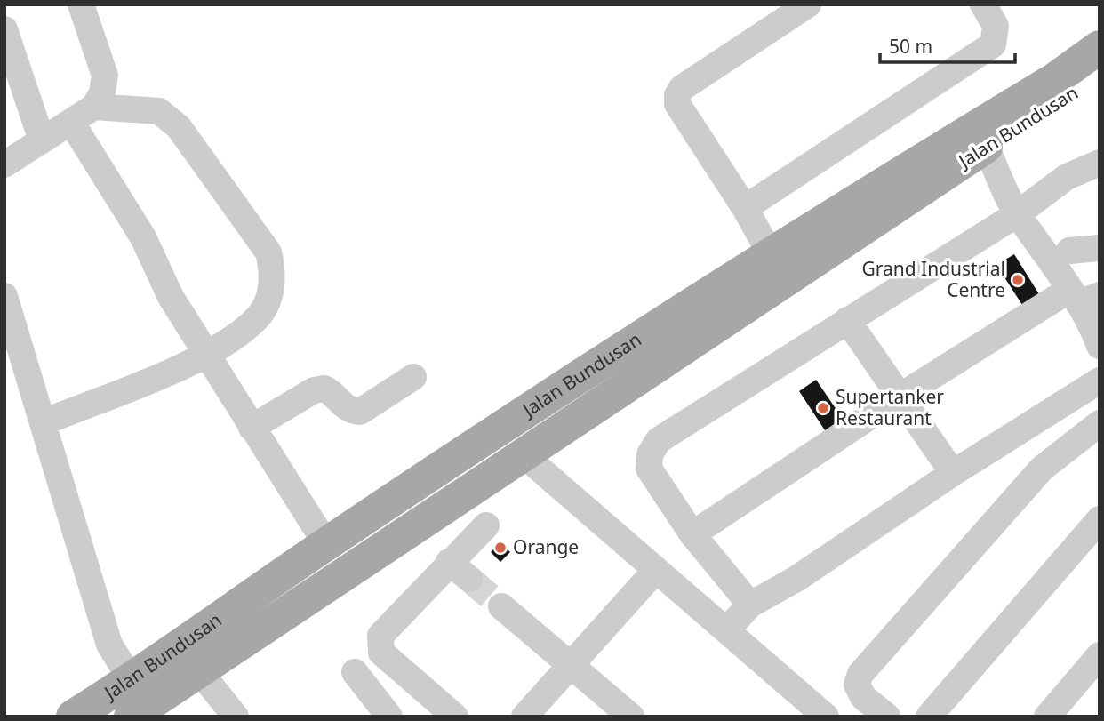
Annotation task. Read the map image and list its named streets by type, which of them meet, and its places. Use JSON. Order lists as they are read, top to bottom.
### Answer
{
  "streets": {
    "main road": ["Jalan Bundusan"]
  },
  "places": ["Grand Industrial Centre", "Supertanker Restaurant", "Orange"],
  "scale_bar": "50 m"
}
